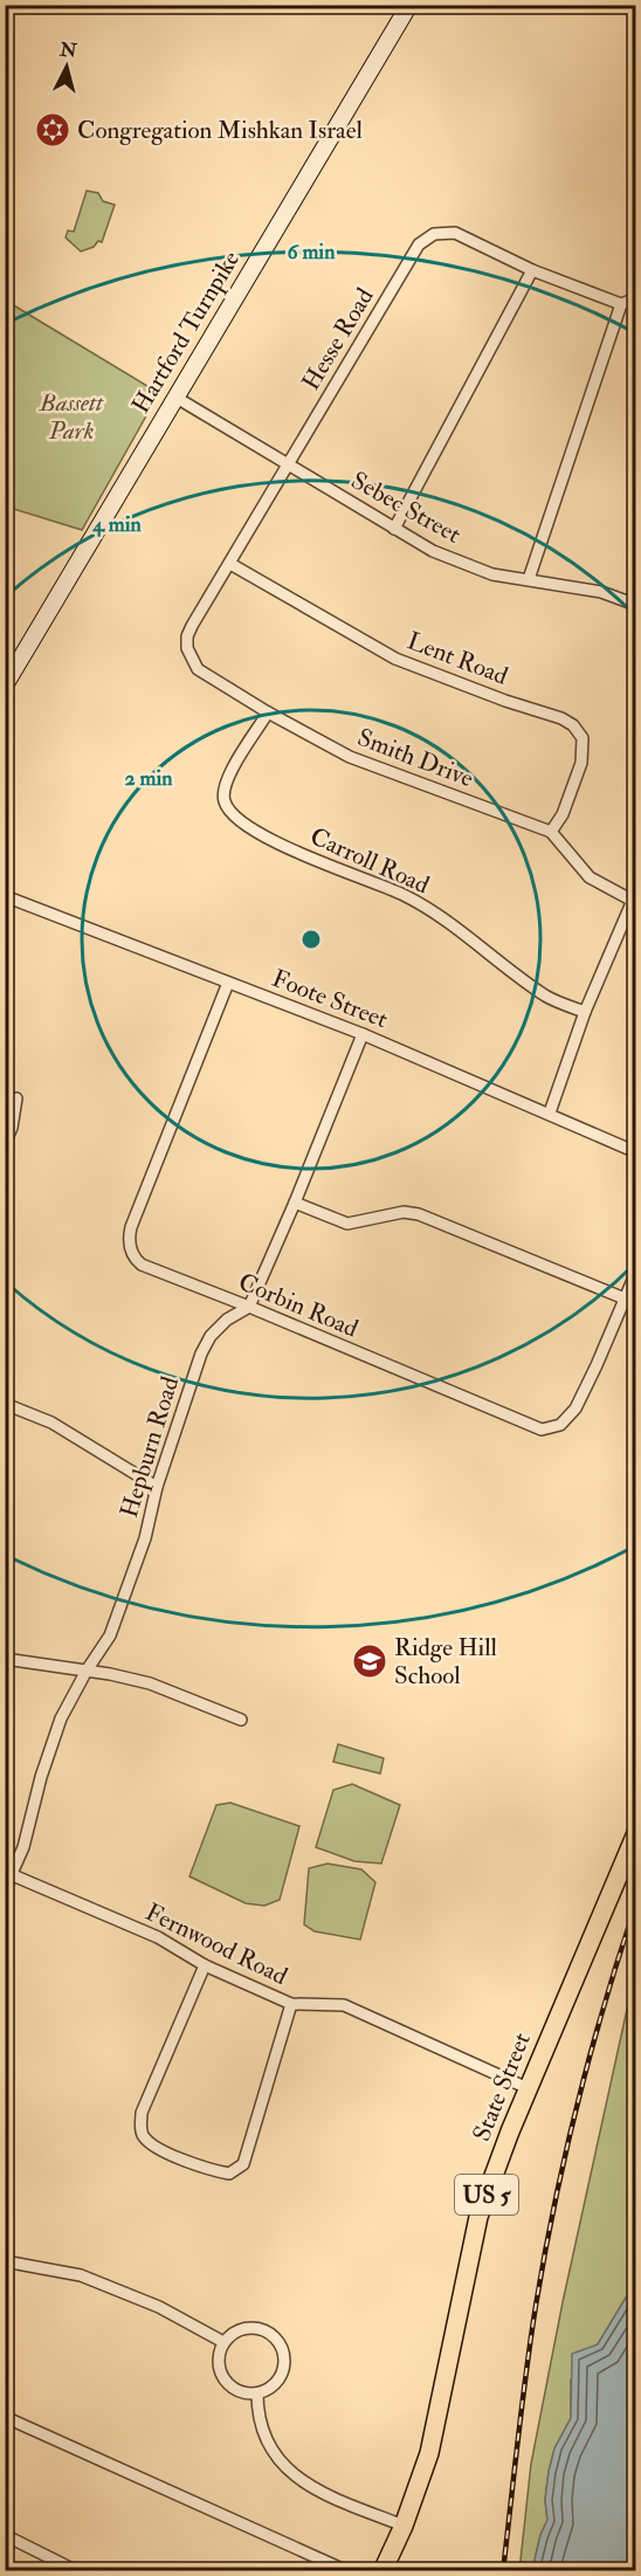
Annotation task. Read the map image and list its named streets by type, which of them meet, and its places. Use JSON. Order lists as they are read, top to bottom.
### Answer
{
  "streets": {
    "main road": ["Hartford Turnpike", "State Street", "US 5"],
    "street": [
      "Hesse Road",
      "Sebec Street",
      "Lent Road",
      "Smith Drive",
      "Carroll Road",
      "Foote Street",
      "Corbin Road",
      "Hepburn Road",
      "Fernwood Road"
    ]
  },
  "crossings": [
    ["Hartford Turnpike", "Sebec Street"],
    ["Hesse Road", "Sebec Street"],
    ["Hesse Road", "Lent Road"],
    ["Hesse Road", "Smith Drive"],
    ["Lent Road", "Smith Drive"],
    ["Smith Drive", "Carroll Road"],
    ["Foote Street", "Corbin Road"],
    ["Corbin Road", "Hepburn Road"],
    ["Hepburn Road", "Fernwood Road"],
    ["Fernwood Road", "State Street"]
  ],
  "parks": ["Bassett Park"],
  "places": {
    "synagogue": ["Congregation Mishkan Israel"],
    "school or university": ["Ridge Hill School"]
  },
  "north": "top",
  "rings": ["6 min", "4 min", "2 min"]
}
